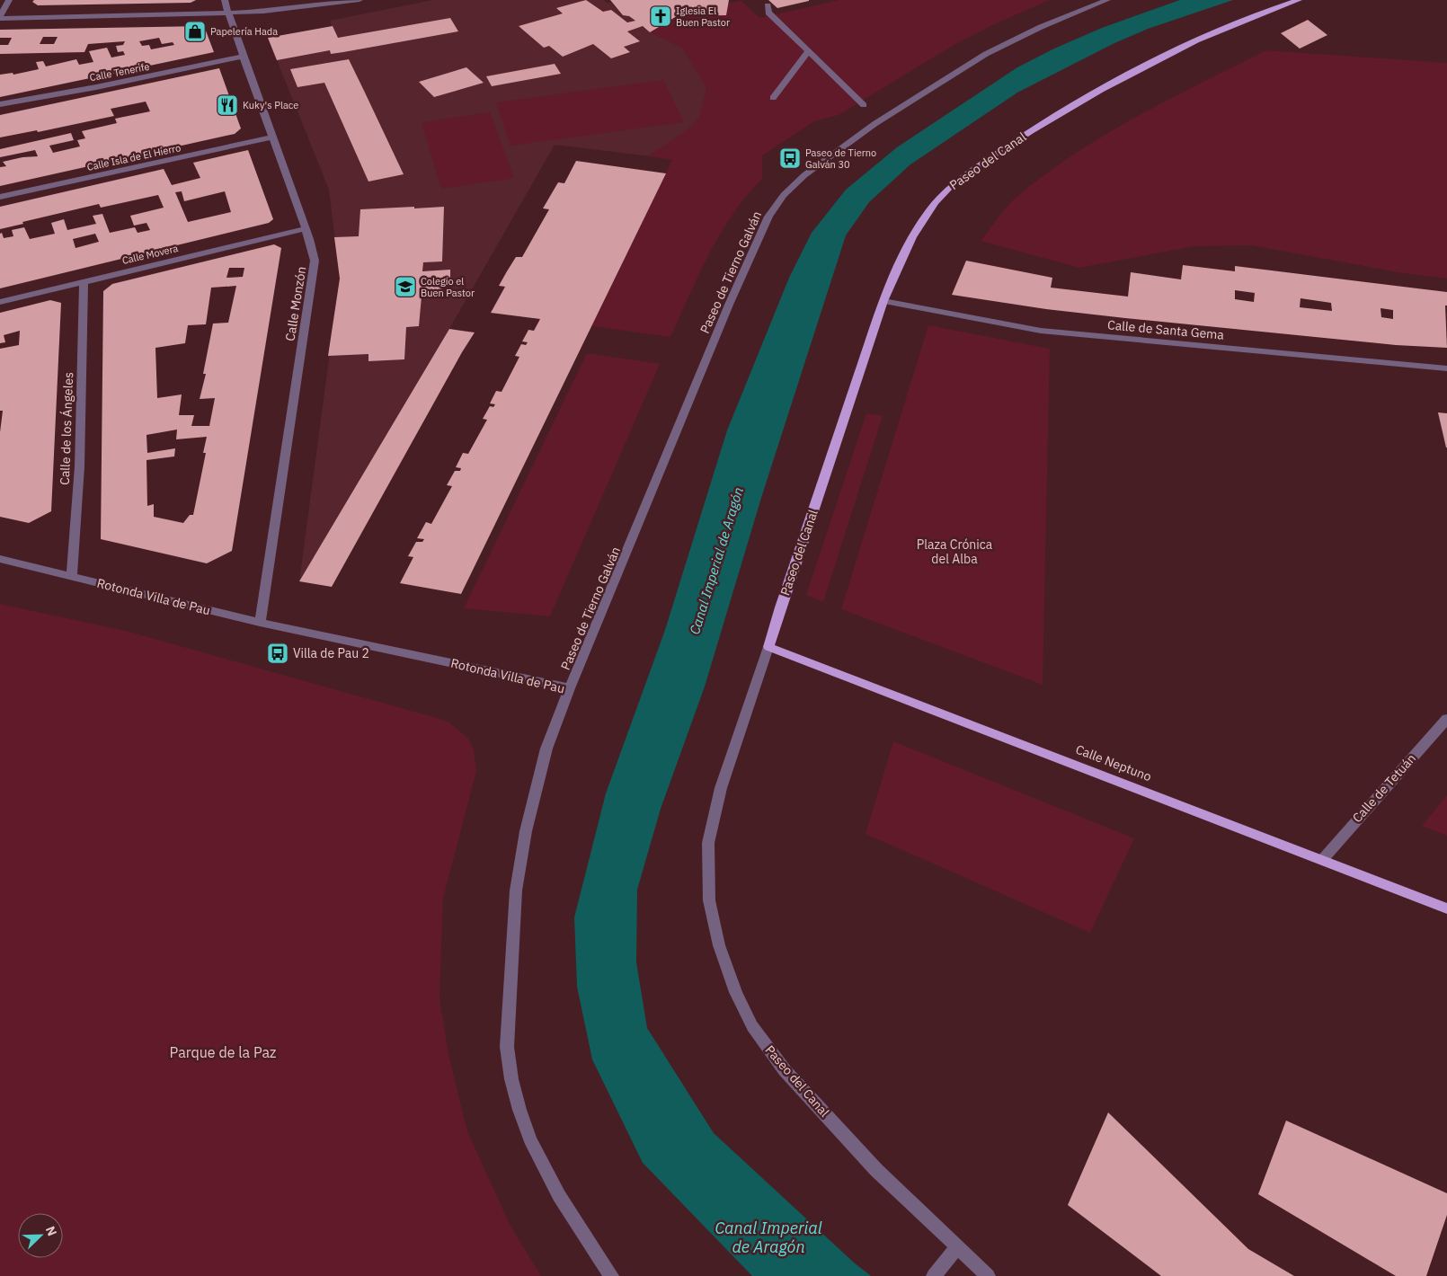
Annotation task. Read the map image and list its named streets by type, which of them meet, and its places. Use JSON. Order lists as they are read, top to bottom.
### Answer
{
  "streets": {
    "main road": ["Paseo del Canal", "Calle Neptuno"],
    "street": [
      "Calle Tenerife",
      "Calle Isla de El Hierro",
      "Calle Movera",
      "Paseo de Tierno Galván",
      "Calle Monzón",
      "Calle de Santa Gema",
      "Calle de los Ángeles",
      "Rotonda Villa de Pau",
      "Calle de Tetuán"
    ]
  },
  "crossings": [
    ["Calle Tenerife", "Calle Monzón"],
    ["Calle Isla de El Hierro", "Calle Monzón"],
    ["Paseo del Canal", "Calle de Santa Gema"],
    ["Paseo del Canal", "Calle Neptuno"],
    ["Calle Movera", "Calle Monzón"],
    ["Calle Movera", "Calle de los Ángeles"],
    ["Paseo de Tierno Galván", "Rotonda Villa de Pau"],
    ["Calle Monzón", "Rotonda Villa de Pau"],
    ["Calle de los Ángeles", "Rotonda Villa de Pau"],
    ["Calle Neptuno", "Calle de Tetuán"]
  ],
  "water": ["Canal Imperial de Aragón"],
  "parks": ["Plaza Crónica del Alba", "Parque de la Paz"],
  "places": {
    "church": ["Iglesia El Buen Pastor"],
    "shop": ["Papelería Hada"],
    "restaurant": ["Kuky's Place"],
    "bus stop": ["Paseo de Tierno Galván 30", "Villa de Pau 2"],
    "school or university": ["Colegio el Buen Pastor"]
  },
  "north": "top right"
}
